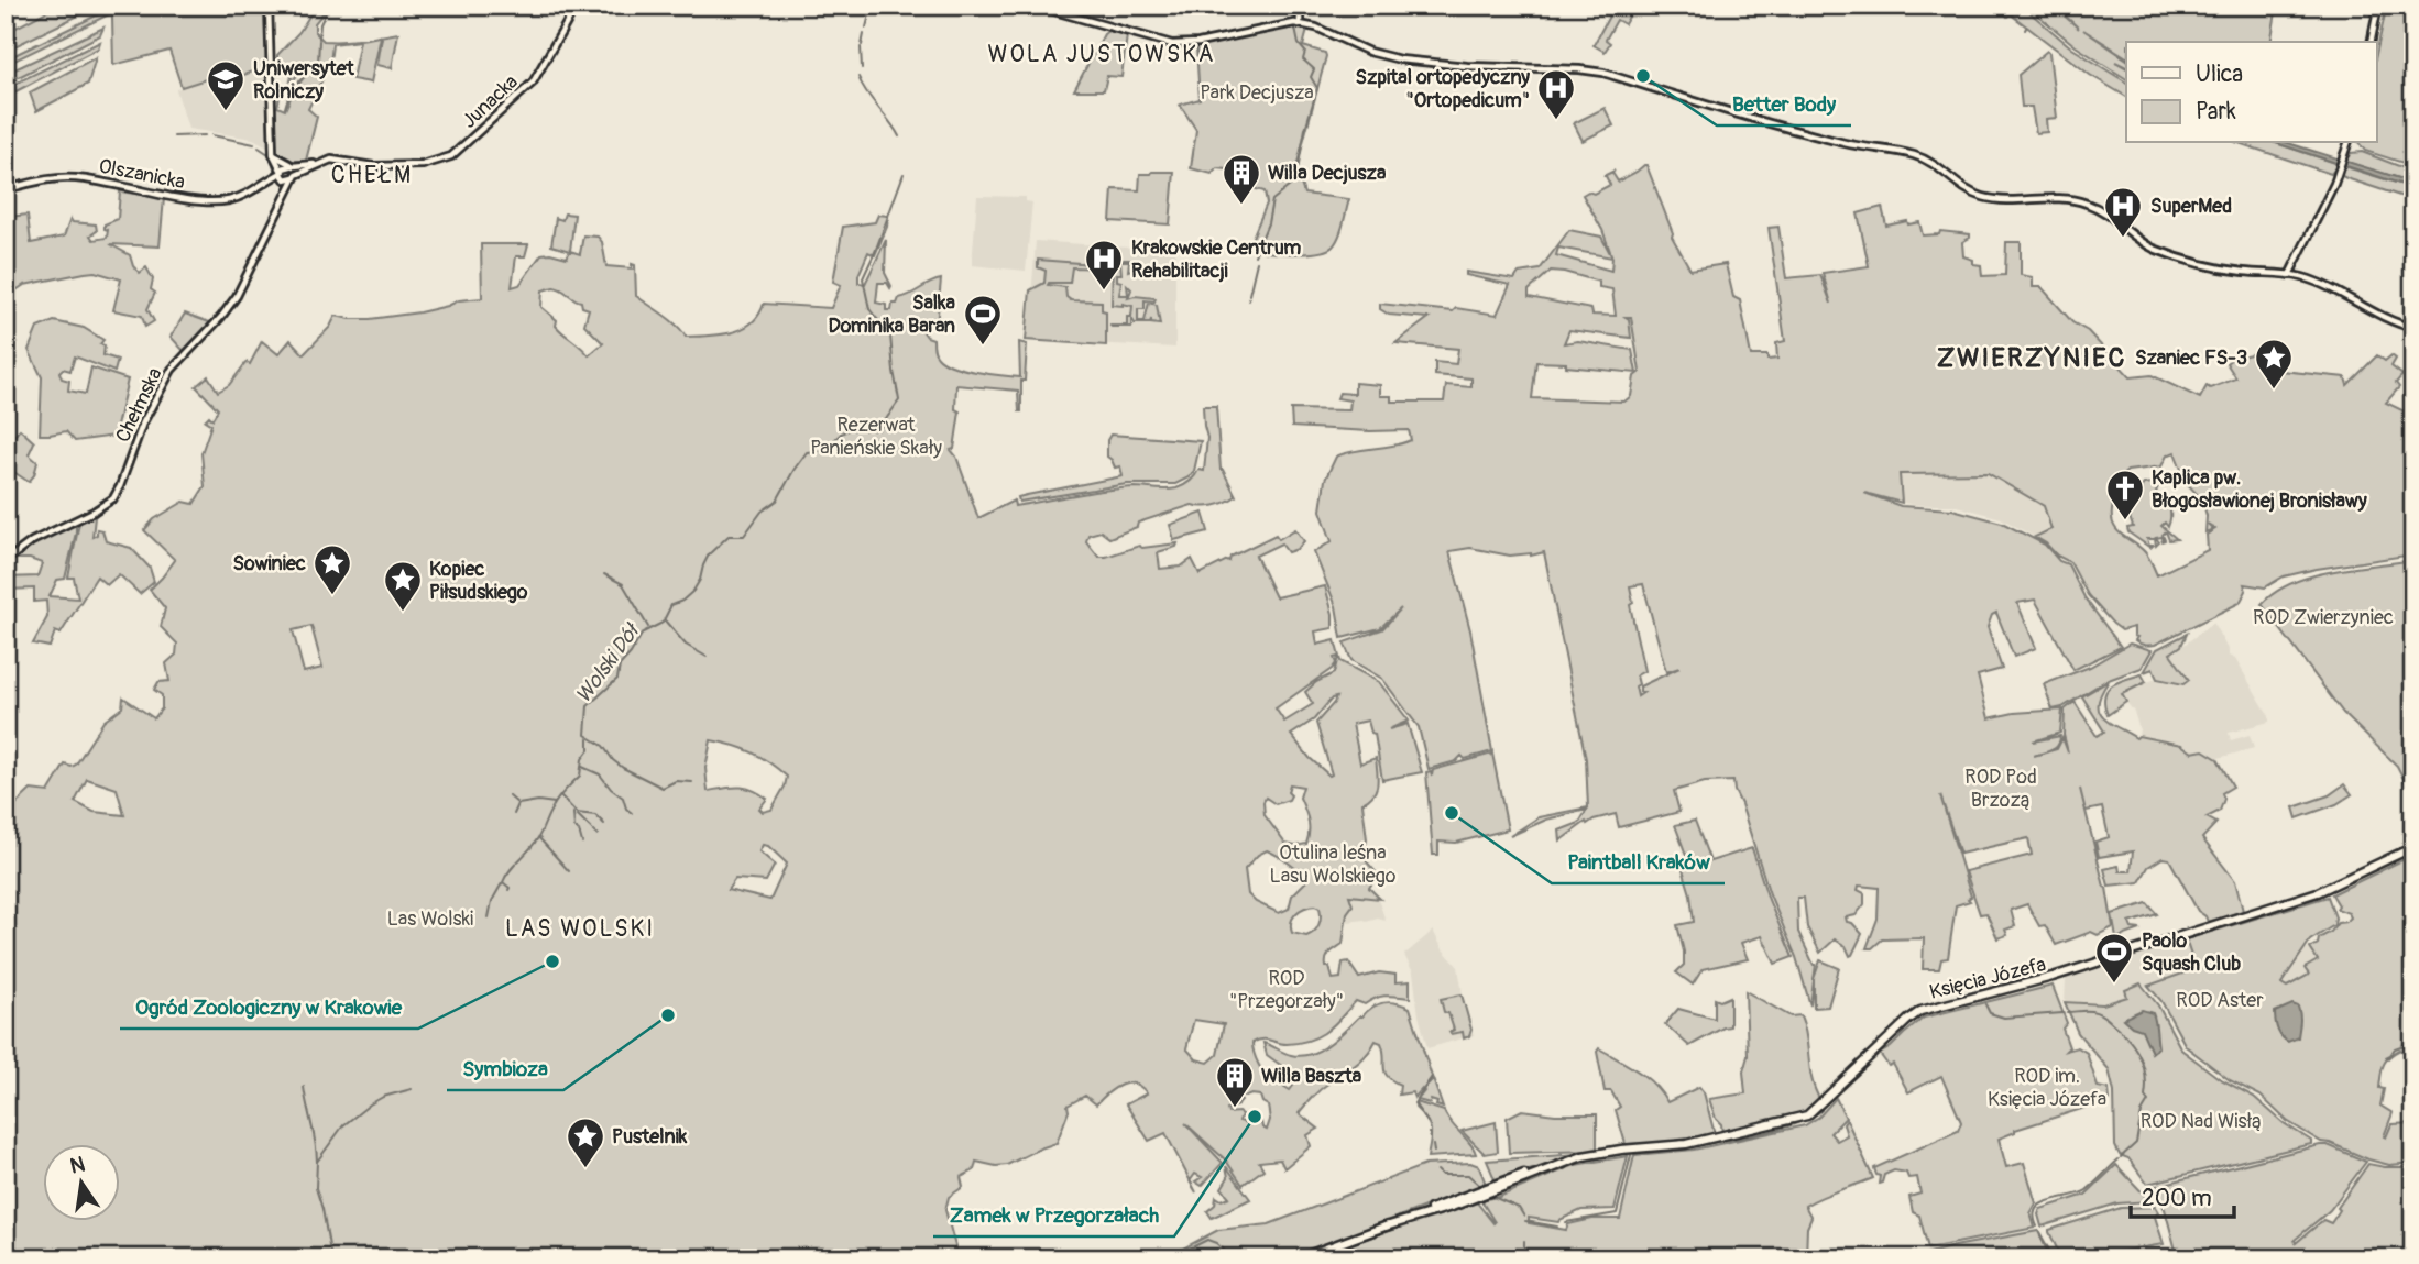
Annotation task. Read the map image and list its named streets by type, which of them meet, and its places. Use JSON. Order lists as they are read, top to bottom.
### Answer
{
  "streets": {
    "main road": ["Księcia Józefa"],
    "street": ["Junacka", "Olszanicka", "Chełmska"]
  },
  "crossings": [
    ["Olszanicka", "Chełmska"]
  ],
  "districts": [
    "WOLA JUSTOWSKA",
    "CHEŁM",
    "ZWIERZYNIEC",
    "LAS WOLSKI"
  ],
  "water": ["Wolski Dół"],
  "parks": [
    "Park Decjusza",
    "Rezerwat Panieńskie Skały",
    "ROD Zwierzyniec",
    "ROD Pod Brzozą",
    "Otulina leśna Lasu Wolskiego",
    "Las Wolski",
    "ROD \"Przegorzały\"",
    "ROD Aster",
    "ROD im. Księcia Józefa",
    "ROD Nad Wisłą"
  ],
  "places": {
    "other": [
      "Better Body",
      "Paintball Kraków",
      "Ogród Zoologiczny w Krakowie",
      "Symbioza",
      "Zamek w Przegorzałach"
    ],
    "school or university": ["Uniwersytet Rolniczy"],
    "hospital": ["Szpital ortopedyczny \"Ortopedicum\"", "SuperMed", "Krakowskie Centrum Rehabilitacji"],
    "building": ["Willa Decjusza", "Willa Baszta"],
    "sports": ["Salka Dominika Baran", "Paolo Squash Club"],
    "place": [
      "Szaniec FS-3",
      "Sowiniec",
      "Kopiec Piłsudskiego",
      "Pustelnik"
    ],
    "church": ["Kaplica pw. Błogosławionej Bronisławy"]
  },
  "legend": ["Ulica", "Park"],
  "scale_bar": "200 m",
  "north": "top"
}
